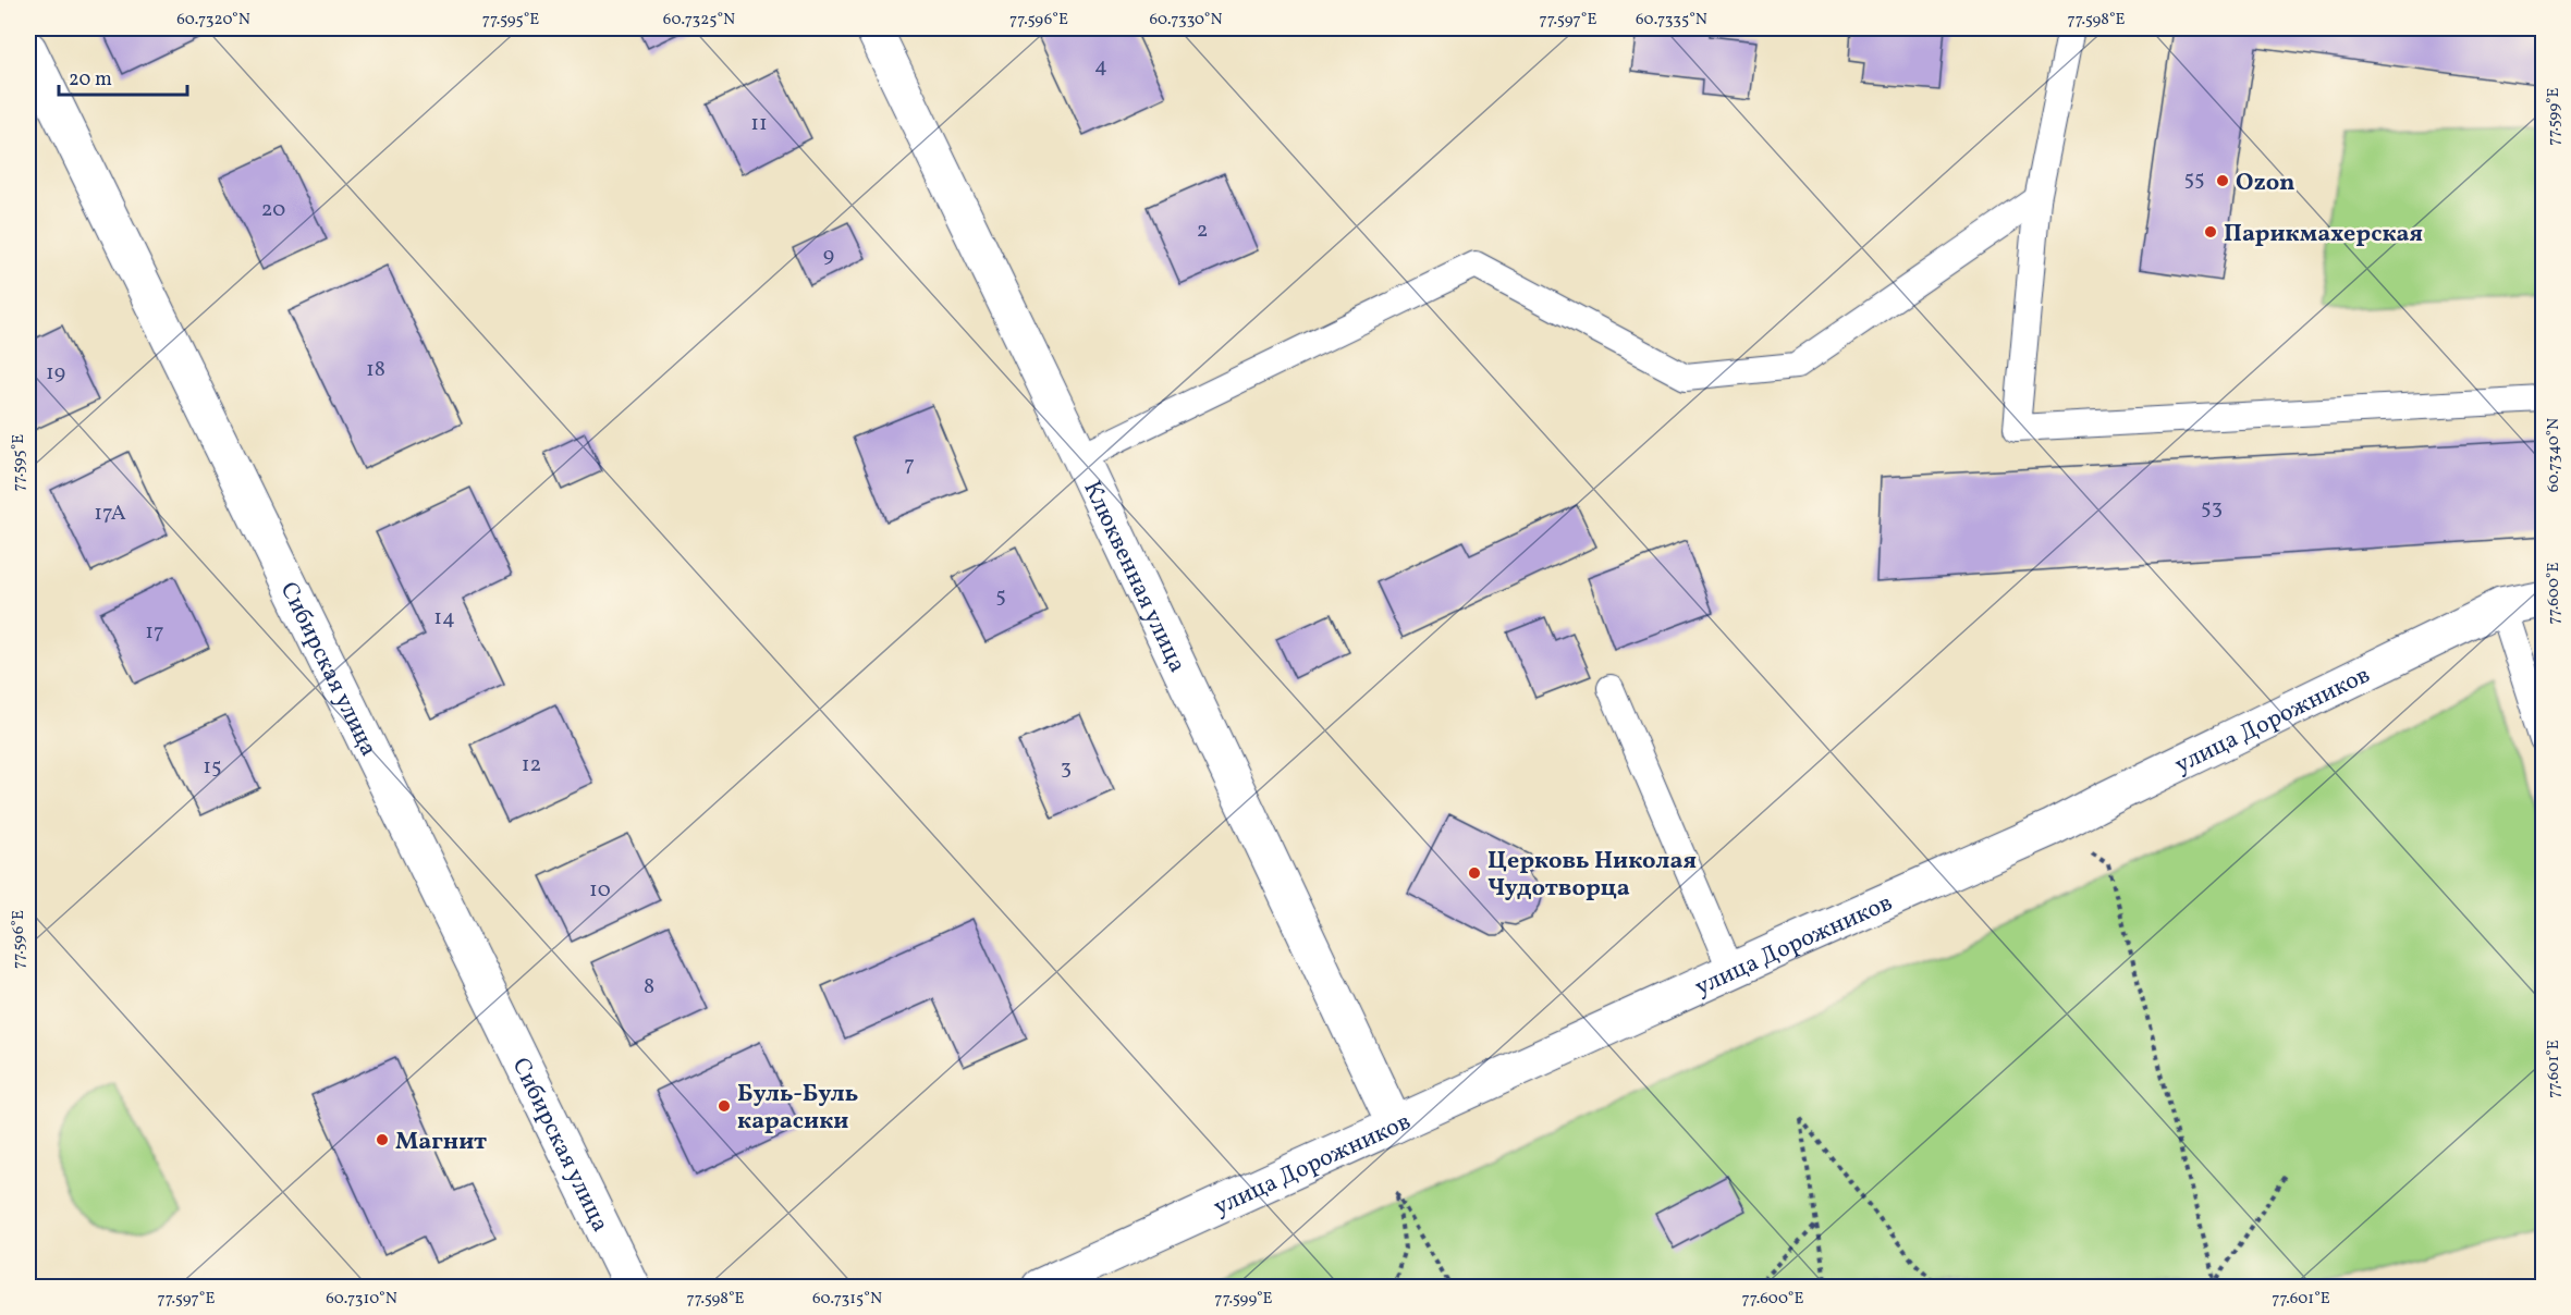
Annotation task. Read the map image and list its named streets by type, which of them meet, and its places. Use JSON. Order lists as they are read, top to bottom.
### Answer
{
  "streets": {
    "street": ["Клюквенная улица", "Сибирская улица", "улица Дорожников"]
  },
  "crossings": [
    ["Клюквенная улица", "улица Дорожников"]
  ],
  "places": [
    "Ozon",
    "Парикмахерская",
    "Церковь Николая Чудотворца",
    "Буль-Буль карасики",
    "Магнит"
  ],
  "house_numbers": [
    "4",
    "11",
    "55",
    "20",
    "2",
    "9",
    "18",
    "19",
    "7",
    "53",
    "17А",
    "5",
    "14",
    "17",
    "12",
    "15",
    "3",
    "10",
    "8"
  ],
  "scale_bar": "20 m",
  "coordinates": [
    "60.7320°N",
    "77.595°E",
    "60.7325°N",
    "77.596°E",
    "60.7330°N",
    "77.597°E",
    "60.7335°N",
    "77.598°E",
    "77.599°E",
    "60.7340°N",
    "77.600°E",
    "77.601°E",
    "60.7310°N",
    "60.7315°N"
  ]
}
